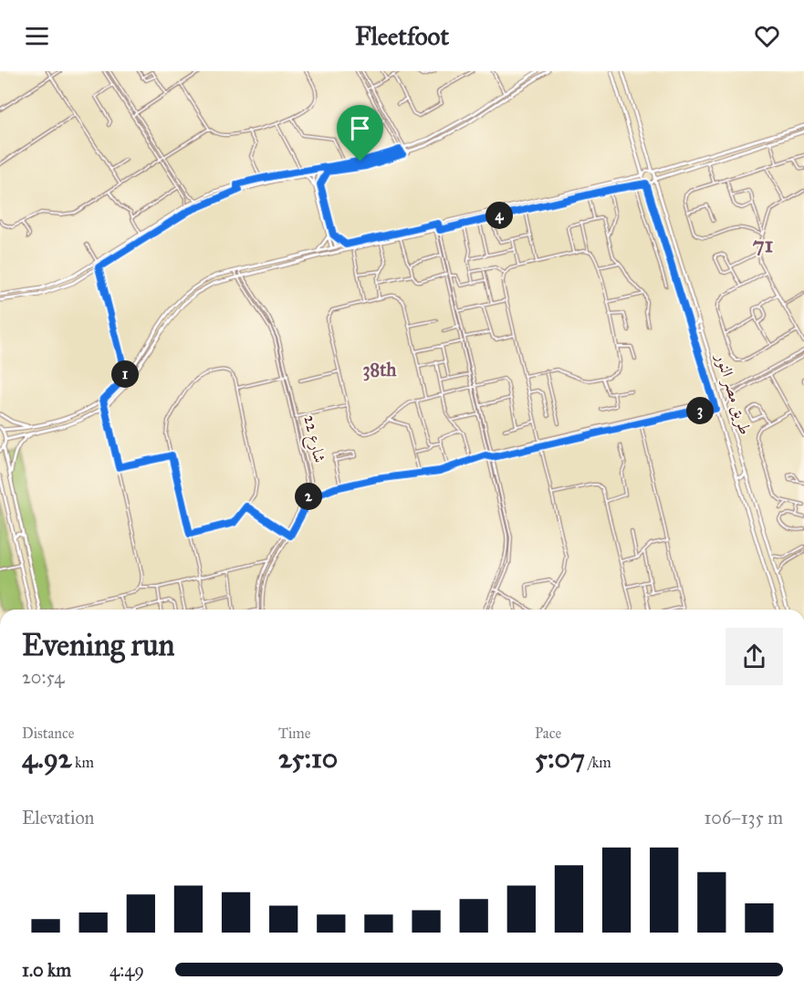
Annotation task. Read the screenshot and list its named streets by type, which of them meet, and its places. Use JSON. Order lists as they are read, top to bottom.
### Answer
{
  "streets": {
    "street": ["طريق مصر النور", "شارع 22"]
  },
  "districts": ["71", "38th"],
  "page": {
    "header": "Fleetfoot",
    "pins": [
      "4",
      "1",
      "3",
      "2"
    ],
    "heading": ["Evening run", "20:54"],
    "stats": [
      ["Distance", "4.92 km"],
      ["Time", "25:10"],
      ["Pace", "5:07 /km"]
    ],
    "chart": ["Elevation", "106–135 m"],
    "list": [
      {
        "name": "1.0 km",
        "note": "4:49"
      }
    ]
  }
}
